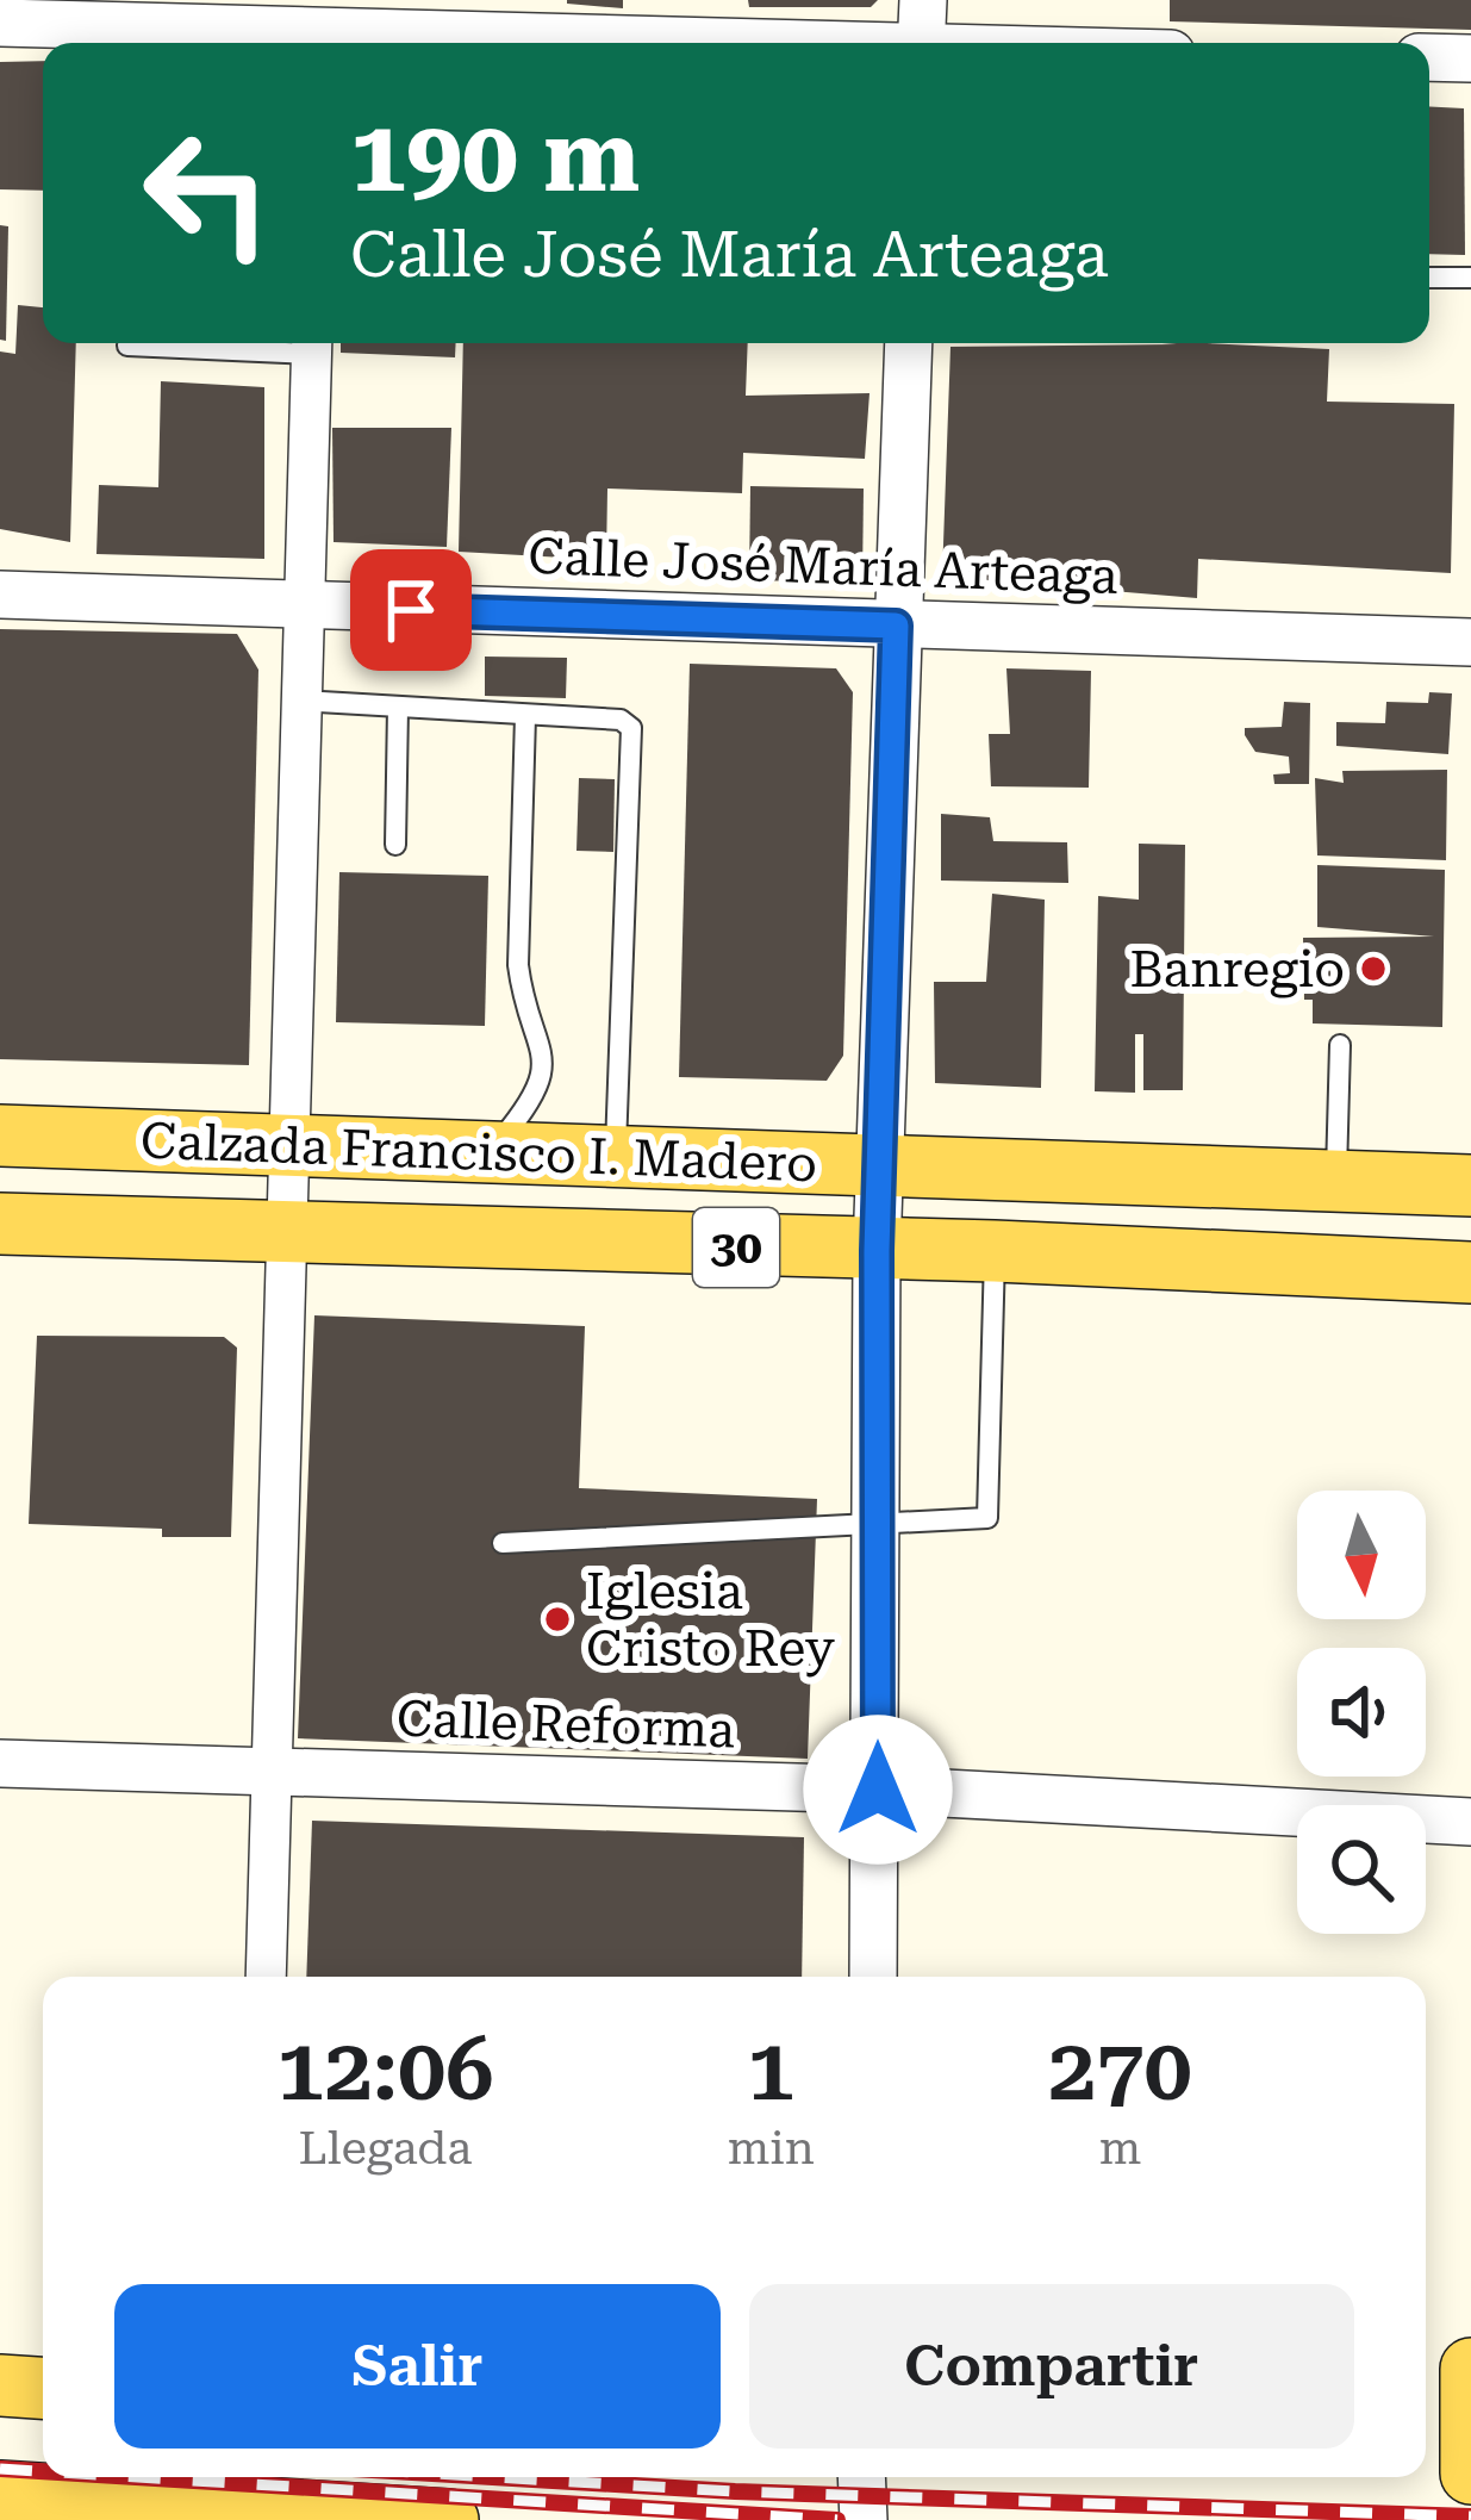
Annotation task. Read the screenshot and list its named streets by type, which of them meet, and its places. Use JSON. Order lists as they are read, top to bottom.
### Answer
{
  "streets": {
    "main road": ["Calzada Francisco I. Madero", "30"],
    "street": ["Calle José María Arteaga", "Calle Reforma"]
  },
  "places": ["Banregio", "Iglesia Cristo Rey"],
  "north": "bottom",
  "page": {
    "turn": ["190 m", "Calle José María Arteaga"],
    "eta": [
      "12:06",
      "Llegada",
      "1",
      "min",
      "270",
      "m"
    ],
    "buttons": ["Salir", "Compartir"]
  }
}
